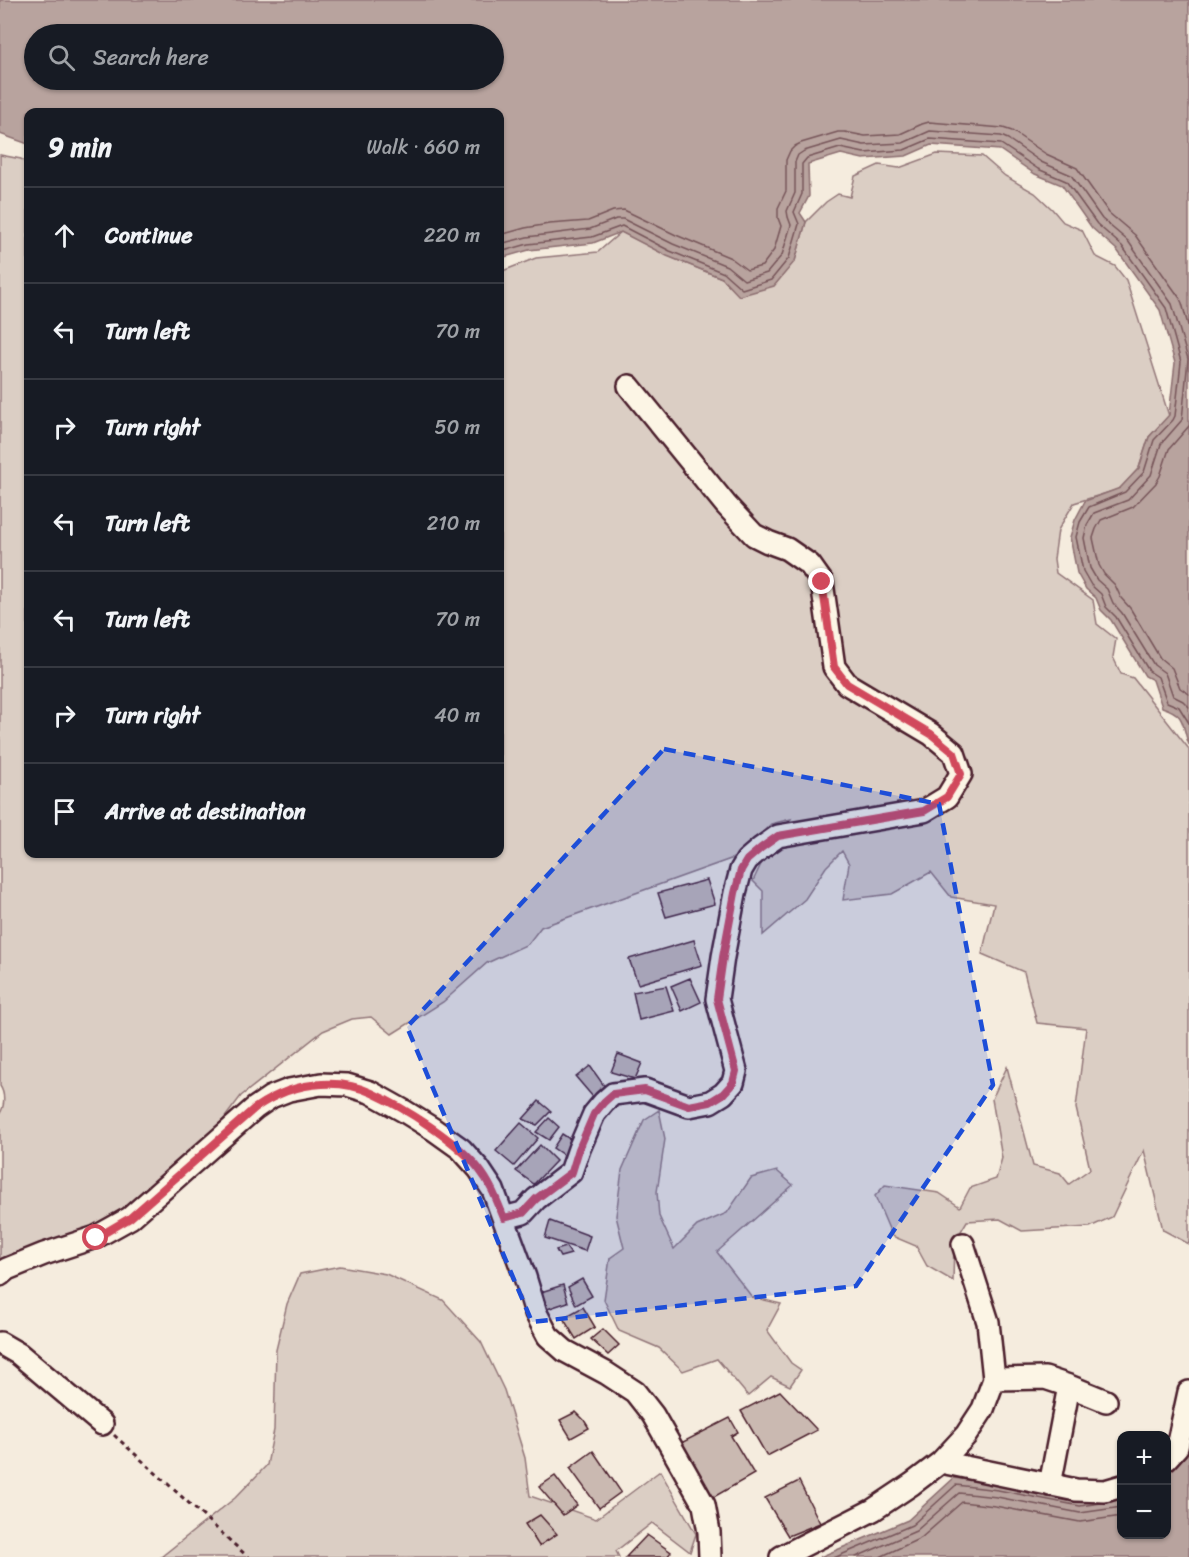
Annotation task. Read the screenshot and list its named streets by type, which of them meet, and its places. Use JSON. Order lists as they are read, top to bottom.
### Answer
{
  "page": {
    "search": "Search here",
    "heading": ["9 min", "Walk · 660 m"],
    "list": [
      ["Continue", "220 m"],
      ["Turn left", "70 m"],
      ["Turn right", "50 m"],
      ["Turn left", "210 m"],
      ["Turn left", "70 m"],
      ["Turn right", "40 m"],
      "Arrive at destination"
    ],
    "map_buttons": ["+", "−"]
  }
}
